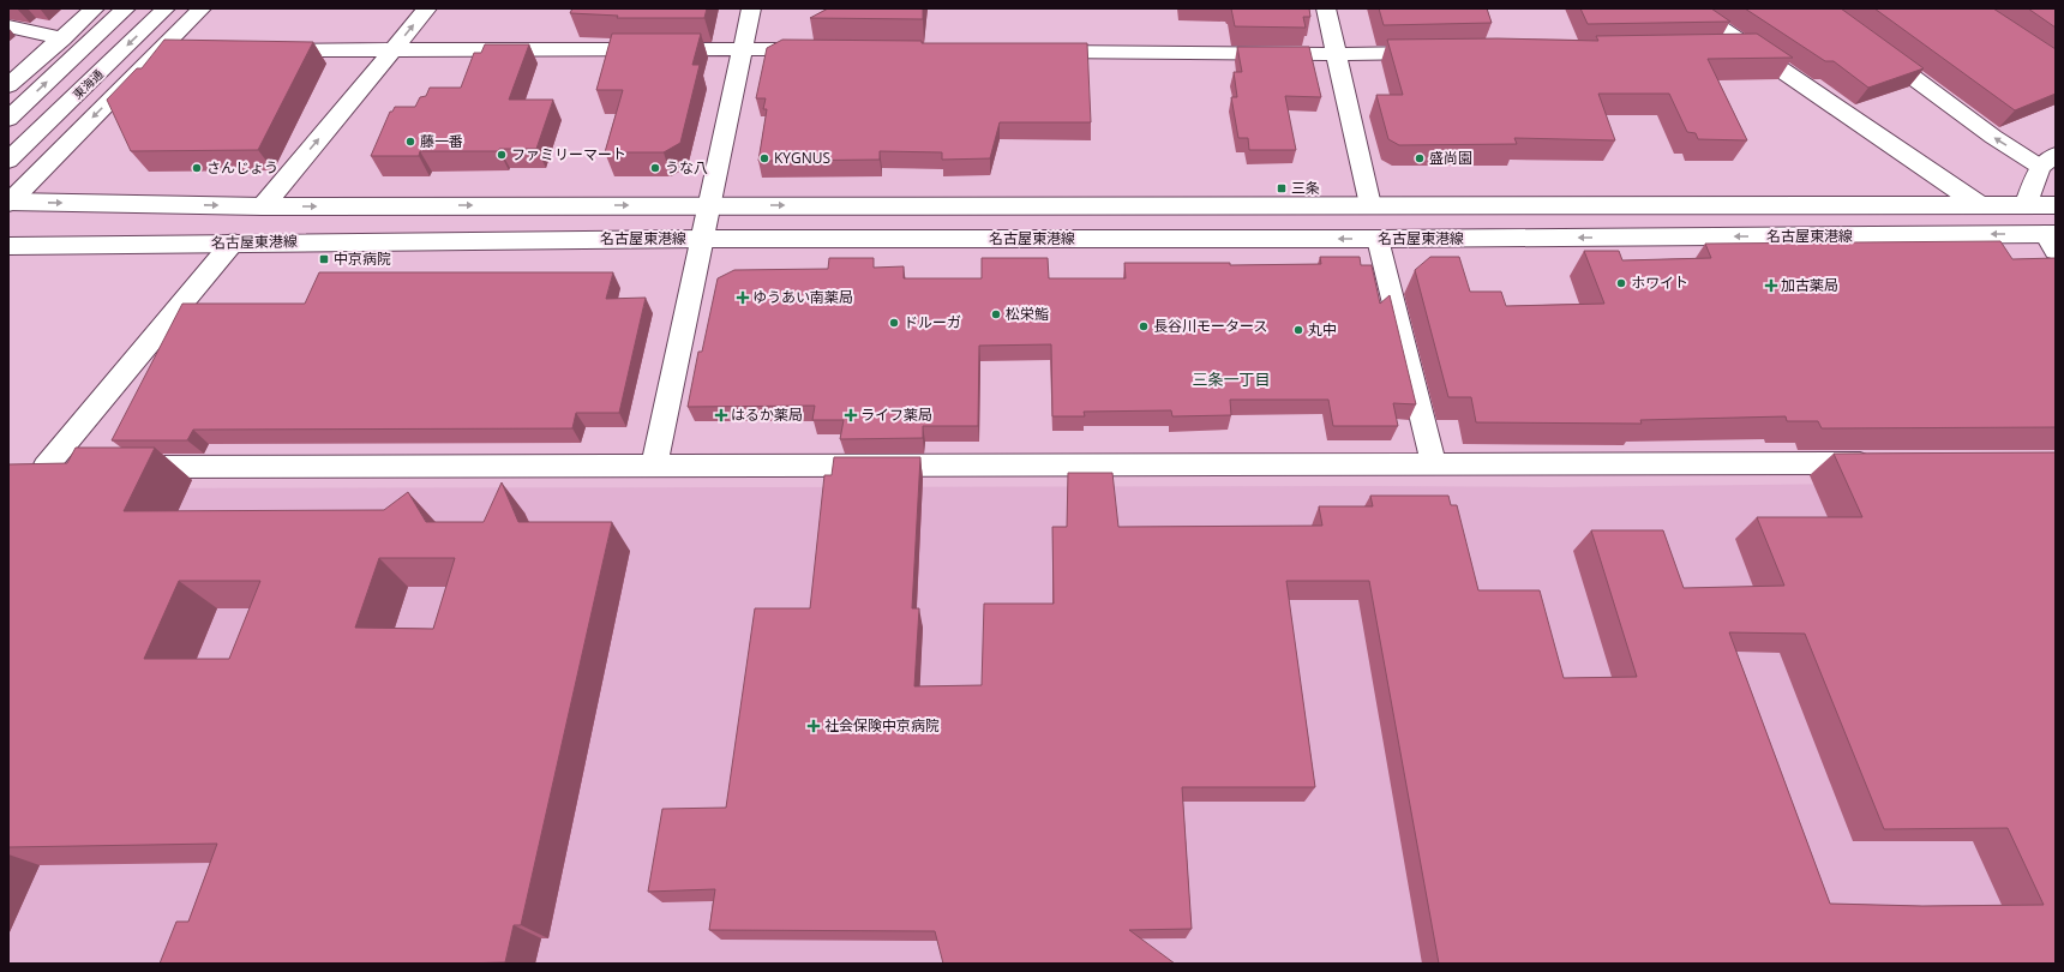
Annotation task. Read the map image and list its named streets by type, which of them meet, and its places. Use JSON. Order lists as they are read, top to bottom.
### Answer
{
  "streets": {
    "street": ["東海通", "名古屋東港線"]
  },
  "districts": ["三条一丁目"],
  "places": {
    "other": [
      "藤一番",
      "ファミリーマート",
      "KYGNUS",
      "盛尚園",
      "さんじょう",
      "うな八",
      "ホワイト",
      "松栄鮨",
      "ドルーガ",
      "長谷川モータース",
      "丸中"
    ],
    "transit": ["三条", "中京病院"],
    "health": [
      "加古薬局",
      "ゆうあい南薬局",
      "はるか薬局",
      "ライフ薬局",
      "社会保険中京病院"
    ]
  }
}
